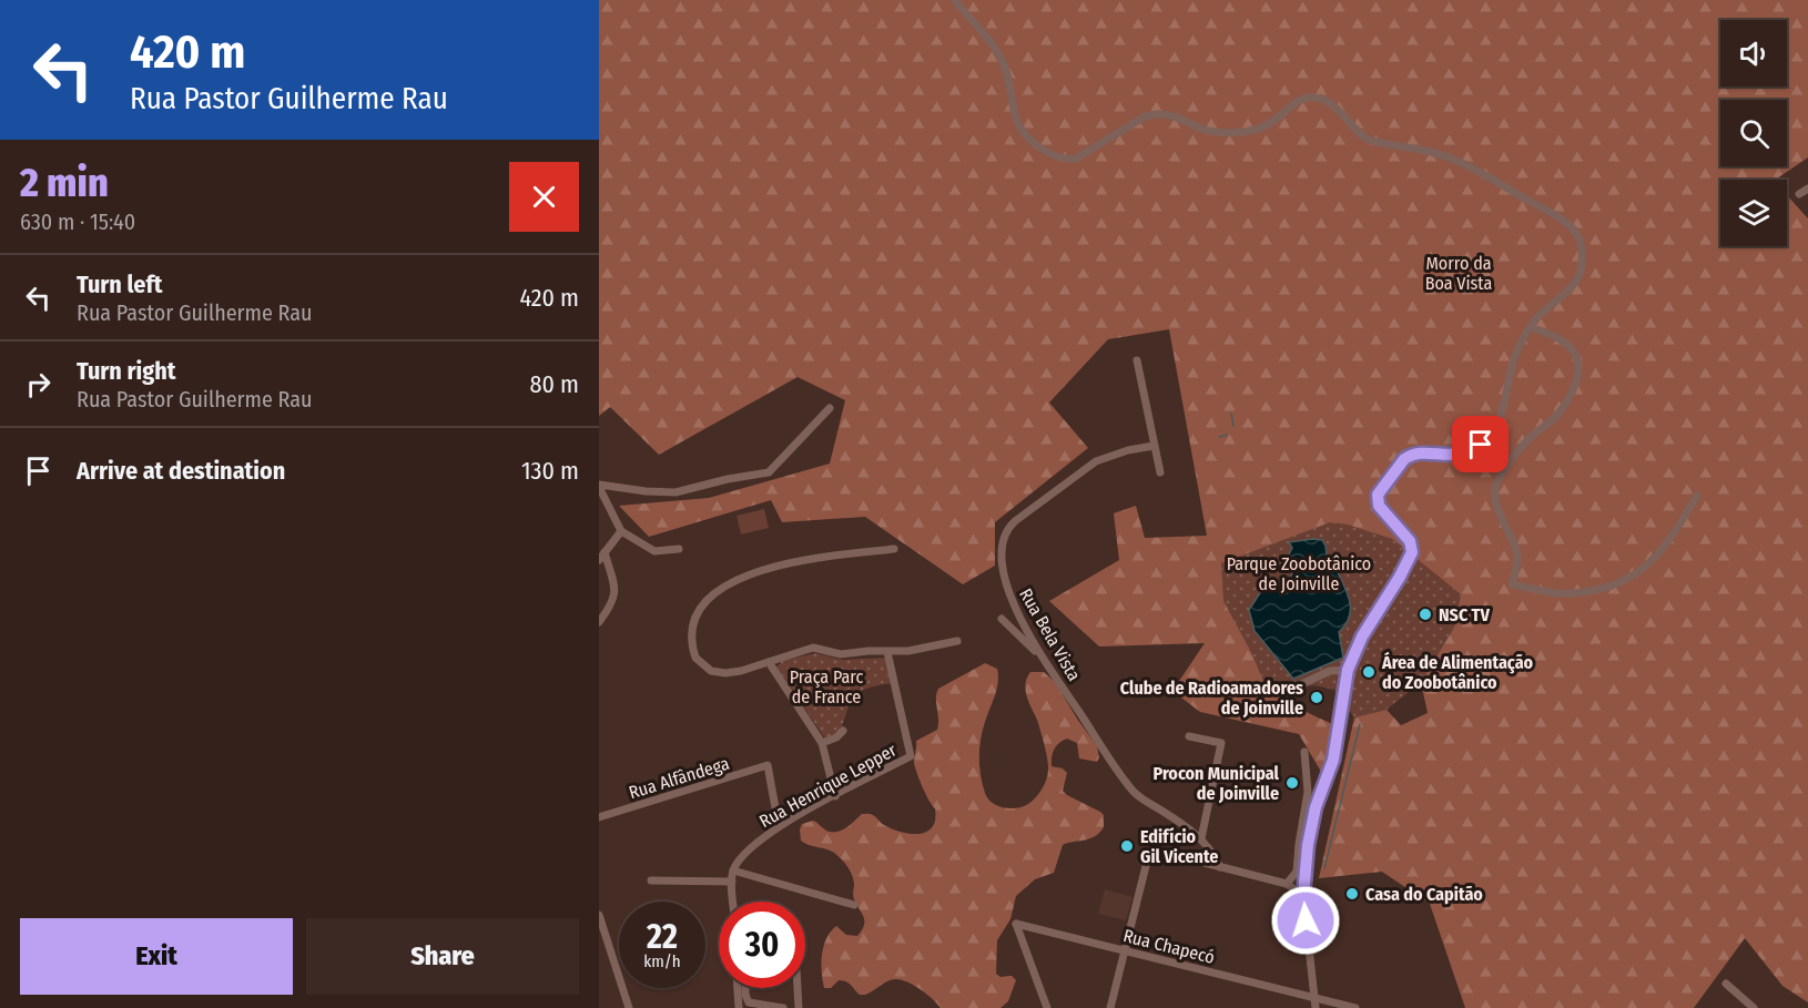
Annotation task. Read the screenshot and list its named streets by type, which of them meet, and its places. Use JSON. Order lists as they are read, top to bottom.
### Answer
{
  "streets": {
    "street": [
      "Rua Bela Vista",
      "Rua Alfândega",
      "Rua Henrique Lepper",
      "Rua Chapecó"
    ]
  },
  "crossings": [
    ["Rua Alfândega", "Rua Henrique Lepper"]
  ],
  "parks": ["Morro da Boa Vista", "Parque Zoobotânico de Joinville", "Praça Parc de France"],
  "places": [
    "NSC TV",
    "Área de Alimentação do Zoobotânico",
    "Clube de Radioamadores de Joinville",
    "Procon Municipal de Joinville",
    "Edifício Gil Vicente",
    "Casa do Capitão"
  ],
  "page": {
    "turn": ["420 m", "Rua Pastor Guilherme Rau"],
    "heading": ["2 min", "630 m · 15:40"],
    "list": [
      {
        "name": "Turn left",
        "note": "Rua Pastor Guilherme Rau",
        "value": "420 m"
      },
      {
        "name": "Turn right",
        "note": "Rua Pastor Guilherme Rau",
        "value": "80 m"
      },
      {
        "name": "Arrive at destination",
        "value": "130 m"
      }
    ],
    "speed": "22 km/h",
    "limit": "30",
    "buttons": ["Exit", "Share"]
  }
}
